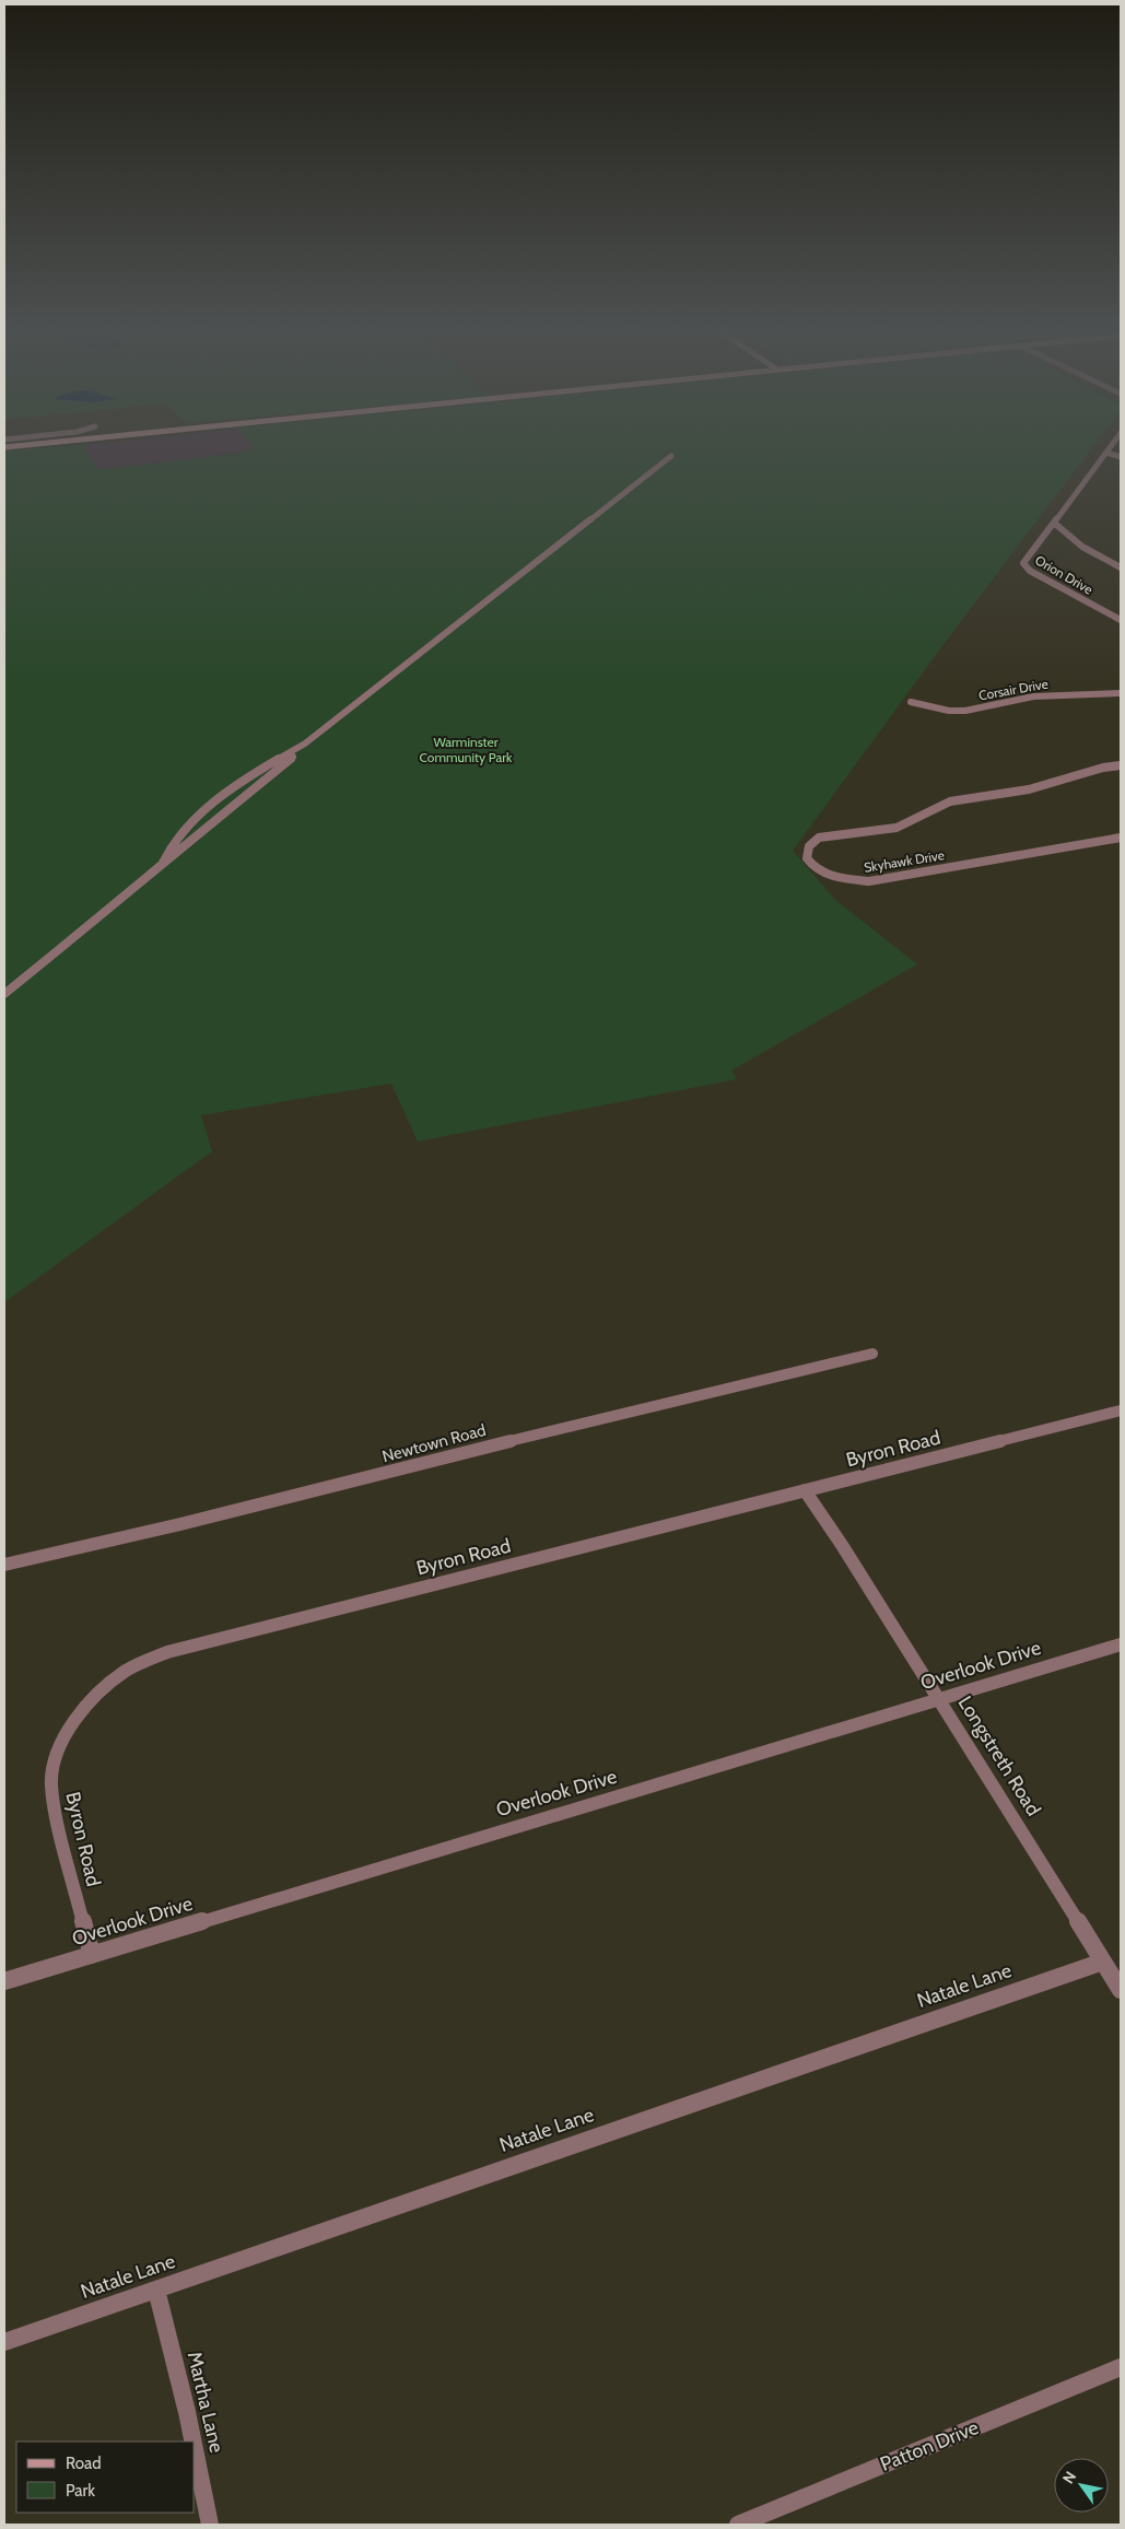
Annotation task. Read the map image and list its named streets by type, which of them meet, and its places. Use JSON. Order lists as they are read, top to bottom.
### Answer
{
  "streets": {
    "street": [
      "Orion Drive",
      "Corsair Drive",
      "Skyhawk Drive",
      "Newtown Road",
      "Byron Road",
      "Overlook Drive",
      "Longstreth Road",
      "Natale Lane",
      "Martha Lane",
      "Patton Drive"
    ]
  },
  "crossings": [
    ["Byron Road", "Overlook Drive"],
    ["Byron Road", "Longstreth Road"],
    ["Overlook Drive", "Longstreth Road"],
    ["Longstreth Road", "Natale Lane"],
    ["Natale Lane", "Martha Lane"]
  ],
  "parks": ["Warminster Community Park"],
  "legend": ["Road", "Park"],
  "north": "top left"
}
